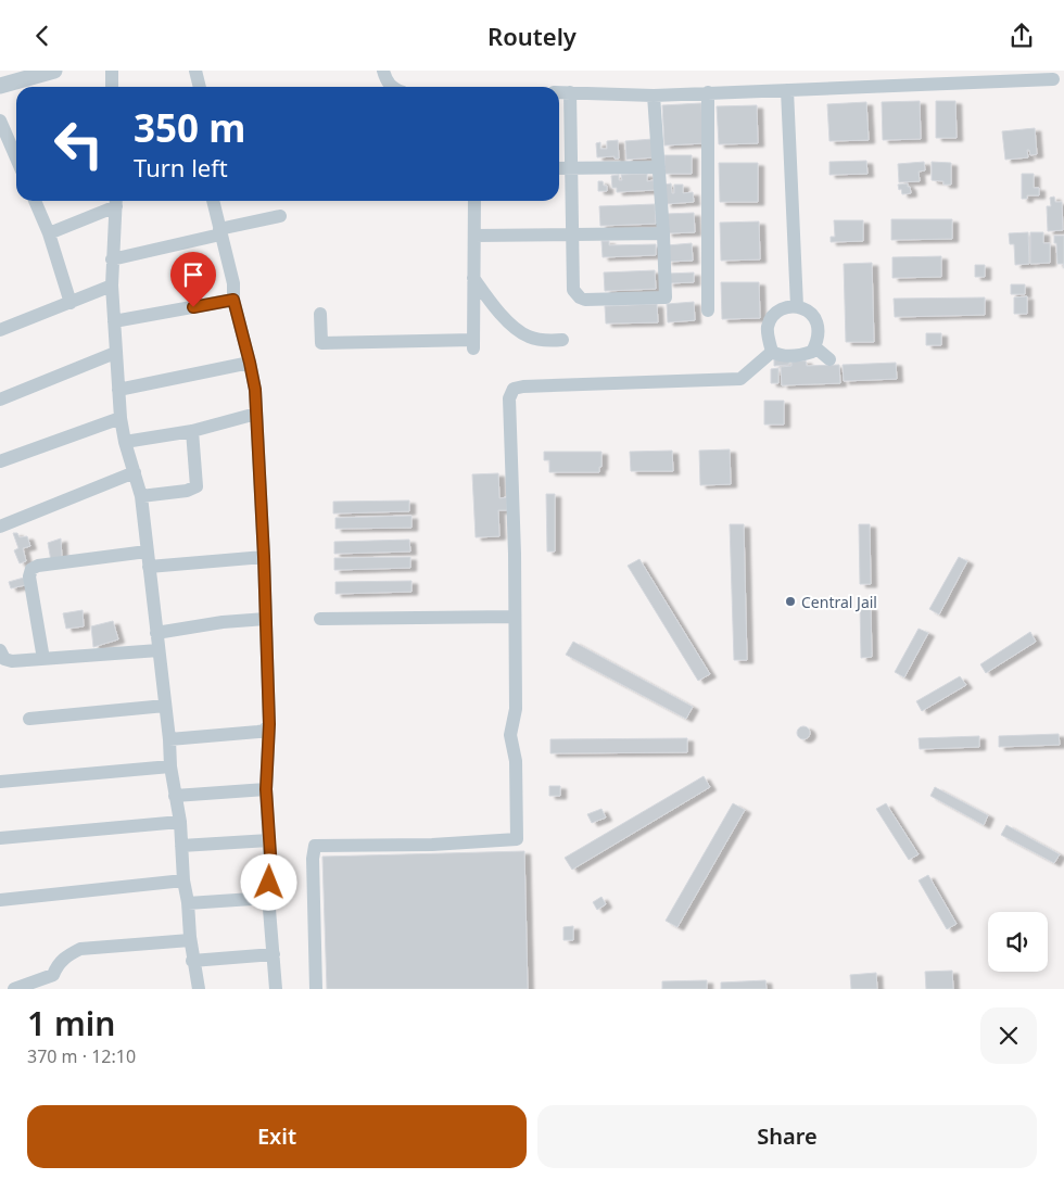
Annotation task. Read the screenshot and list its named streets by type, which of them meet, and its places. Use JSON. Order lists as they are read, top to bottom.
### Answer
{
  "places": ["Central Jail"],
  "page": {
    "header": "Routely",
    "turn": ["350 m", "Turn left"],
    "heading": ["1 min", "370 m · 12:10"],
    "buttons": ["Exit", "Share"]
  }
}
